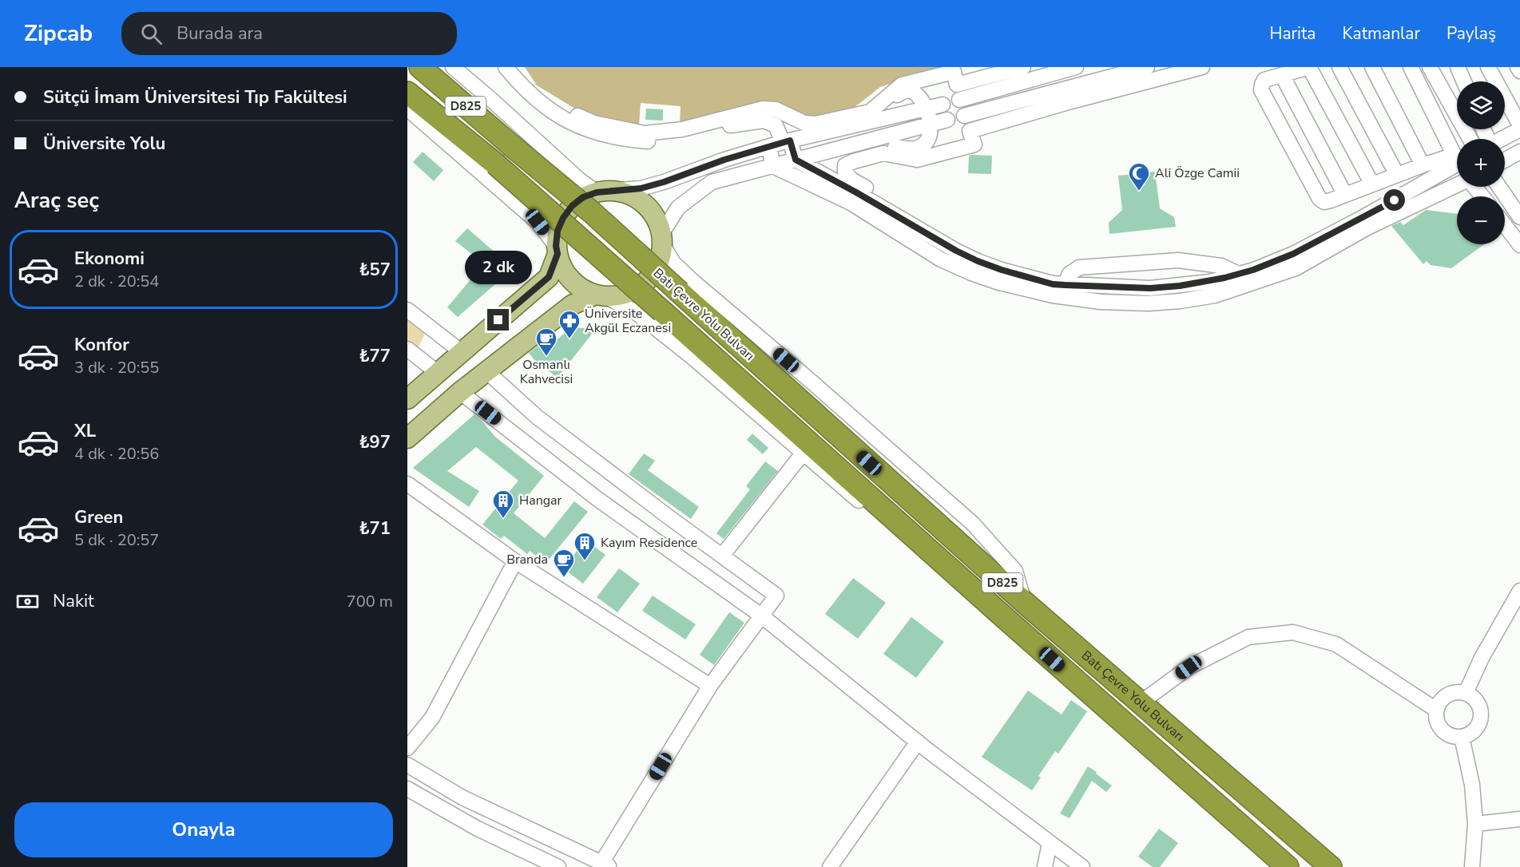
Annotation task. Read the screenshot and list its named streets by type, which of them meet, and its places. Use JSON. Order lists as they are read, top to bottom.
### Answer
{
  "streets": {
    "highway": ["D825", "Batı Çevre Yolu Bulvarı"]
  },
  "places": {
    "mosque": ["Ali Özge Camii"],
    "pharmacy": ["Üniversite Akgül Eczanesi"],
    "cafe": ["Osmanlı Kahvecisi", "Branda"],
    "building": ["Hangar", "Kayım Residence"]
  },
  "page": {
    "header": "Zipcab",
    "search": "Burada ara",
    "nav": ["Harita", "Katmanlar", "Paylaş"],
    "banner": ["Sütçü İmam Üniversitesi Tıp Fakültesi", "Üniversite Yolu"],
    "map_buttons": ["+", "−"],
    "heading": "Araç seç",
    "list": [
      {
        "name": "Ekonomi",
        "note": "2 dk · 20:54",
        "value": "₺57"
      },
      {
        "name": "Konfor",
        "note": "3 dk · 20:55",
        "value": "₺77"
      },
      {
        "name": "XL",
        "note": "4 dk · 20:56",
        "value": "₺97"
      },
      {
        "name": "Green",
        "note": "5 dk · 20:57",
        "value": "₺71"
      }
    ],
    "bubble": "2 dk",
    "pay": ["Nakit", "700 m"],
    "buttons": "Onayla"
  }
}
